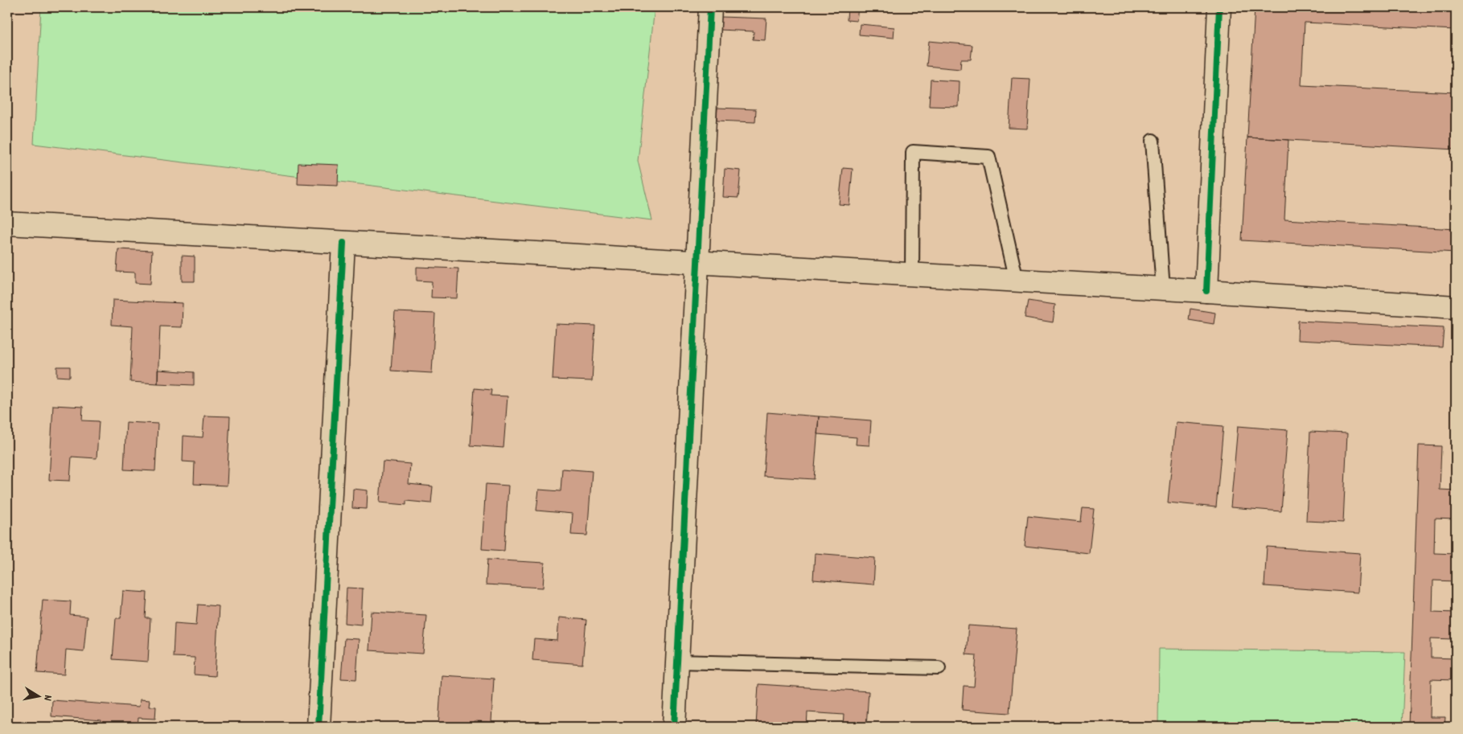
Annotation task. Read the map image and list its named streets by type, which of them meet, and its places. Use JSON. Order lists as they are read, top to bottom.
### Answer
{
  "north": "right"
}
